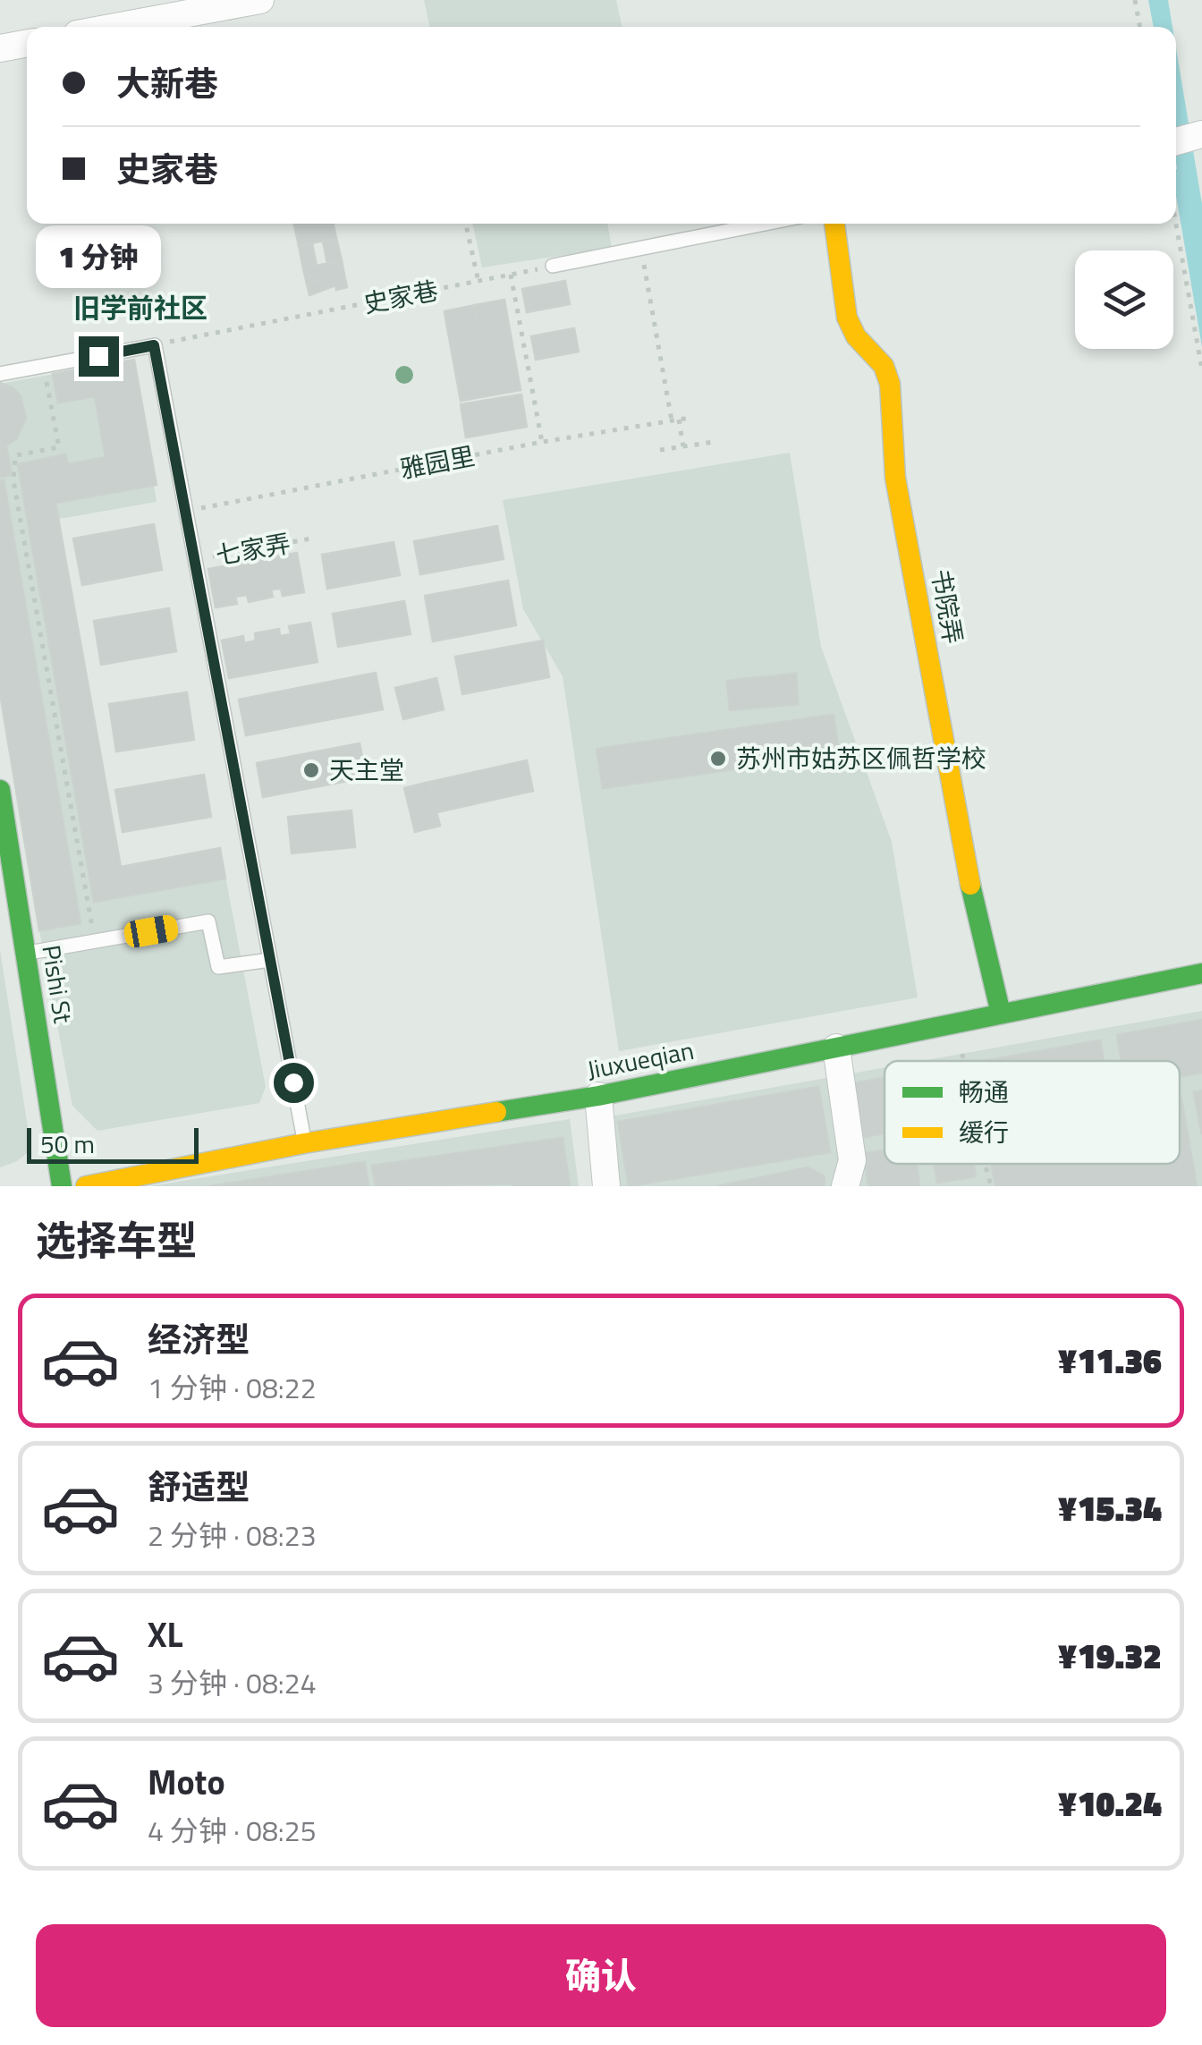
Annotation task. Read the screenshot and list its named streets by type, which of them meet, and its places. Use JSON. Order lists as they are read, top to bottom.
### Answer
{
  "streets": {
    "street": ["书院弄", "Pishi St", "Jiuxueqian"],
    "path": ["史家巷", "雅园里", "七家弄"]
  },
  "crossings": [
    ["书院弄", "Jiuxueqian"]
  ],
  "districts": ["旧学前社区"],
  "places": ["苏州市姑苏区佩哲学校", "天主堂"],
  "legend": ["畅通", "缓行"],
  "scale_bar": "50 m",
  "page": {
    "banner": ["大新巷", "史家巷"],
    "bubble": "1 分钟",
    "scale": "50 m",
    "heading": "选择车型",
    "list": [
      {
        "name": "经济型",
        "note": "1 分钟 · 08:22",
        "value": "¥11.36"
      },
      {
        "name": "舒适型",
        "note": "2 分钟 · 08:23",
        "value": "¥15.34"
      },
      {
        "name": "XL",
        "note": "3 分钟 · 08:24",
        "value": "¥19.32"
      },
      {
        "name": "Moto",
        "note": "4 分钟 · 08:25",
        "value": "¥10.24"
      }
    ],
    "buttons": "确认"
  }
}
